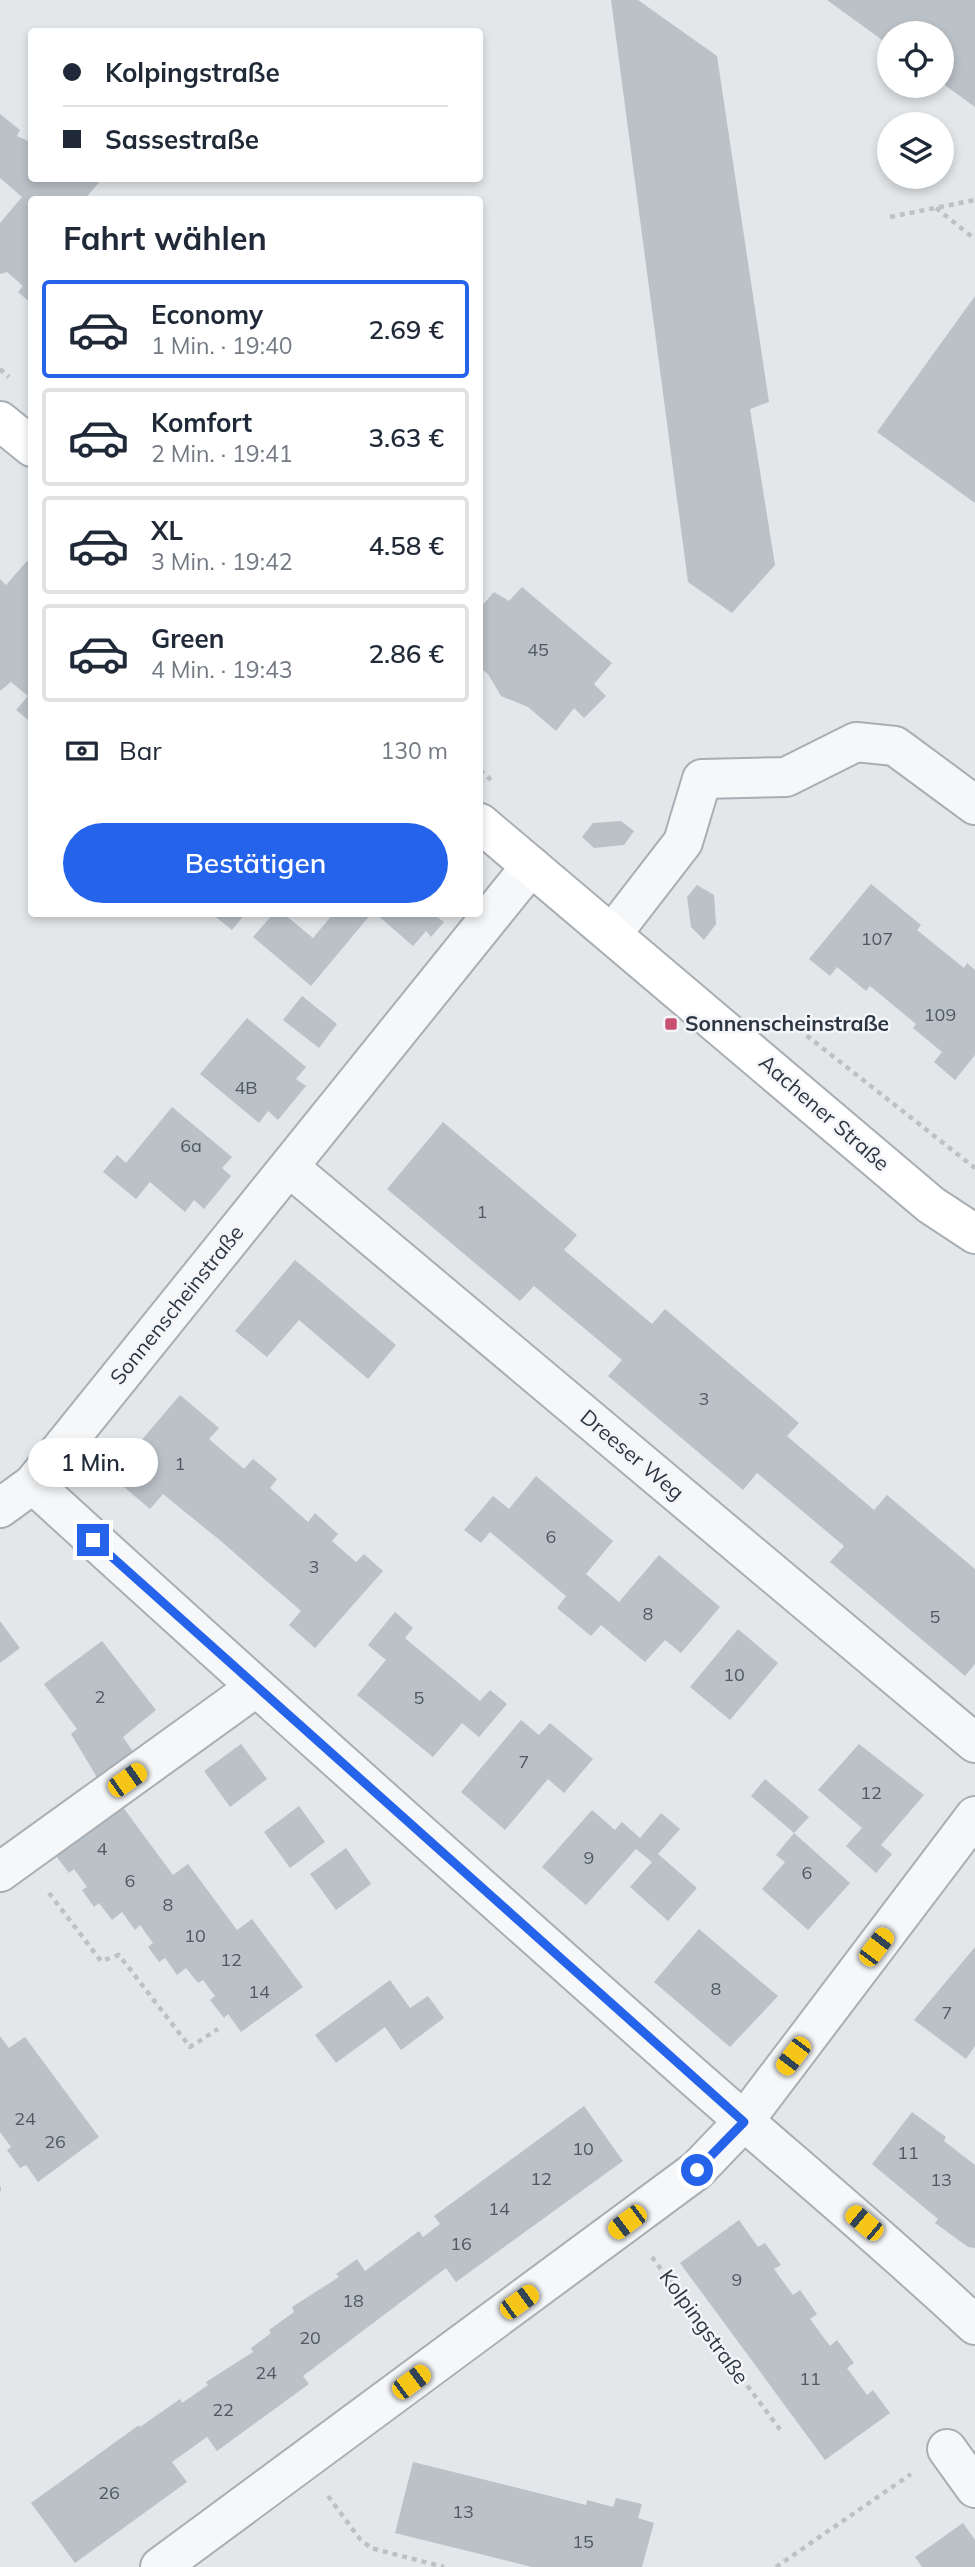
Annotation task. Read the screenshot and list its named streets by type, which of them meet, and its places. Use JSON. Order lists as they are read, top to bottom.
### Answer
{
  "streets": {
    "main road": ["Aachener Straße"],
    "street": ["Sonnenscheinstraße", "Dreeser Weg"],
    "path": ["Kolpingstraße"]
  },
  "crossings": [
    ["Aachener Straße", "Sonnenscheinstraße"],
    ["Sonnenscheinstraße", "Dreeser Weg"]
  ],
  "places": {
    "transit": ["Sonnenscheinstraße"]
  },
  "house_numbers": [
    "45",
    "107",
    "109",
    "4B",
    "6a",
    "1",
    "3",
    "1",
    "6",
    "3",
    "8",
    "5",
    "10",
    "2",
    "5",
    "7",
    "12",
    "4",
    "9",
    "6",
    "6",
    "8",
    "10",
    "12",
    "8",
    "14",
    "7",
    "24",
    "26",
    "10",
    "11",
    "12",
    "13",
    "14",
    "16",
    "9",
    "18",
    "20",
    "24",
    "11",
    "22",
    "26",
    "13",
    "15"
  ],
  "page": {
    "banner": ["Kolpingstraße", "Sassestraße"],
    "heading": "Fahrt wählen",
    "list": [
      {
        "name": "Economy",
        "note": "1 Min. · 19:40",
        "value": "2.69 €"
      },
      {
        "name": "Komfort",
        "note": "2 Min. · 19:41",
        "value": "3.63 €"
      },
      {
        "name": "XL",
        "note": "3 Min. · 19:42",
        "value": "4.58 €"
      },
      {
        "name": "Green",
        "note": "4 Min. · 19:43",
        "value": "2.86 €"
      }
    ],
    "pay": ["Bar", "130 m"],
    "buttons": "Bestätigen",
    "bubble": "1 Min."
  }
}
